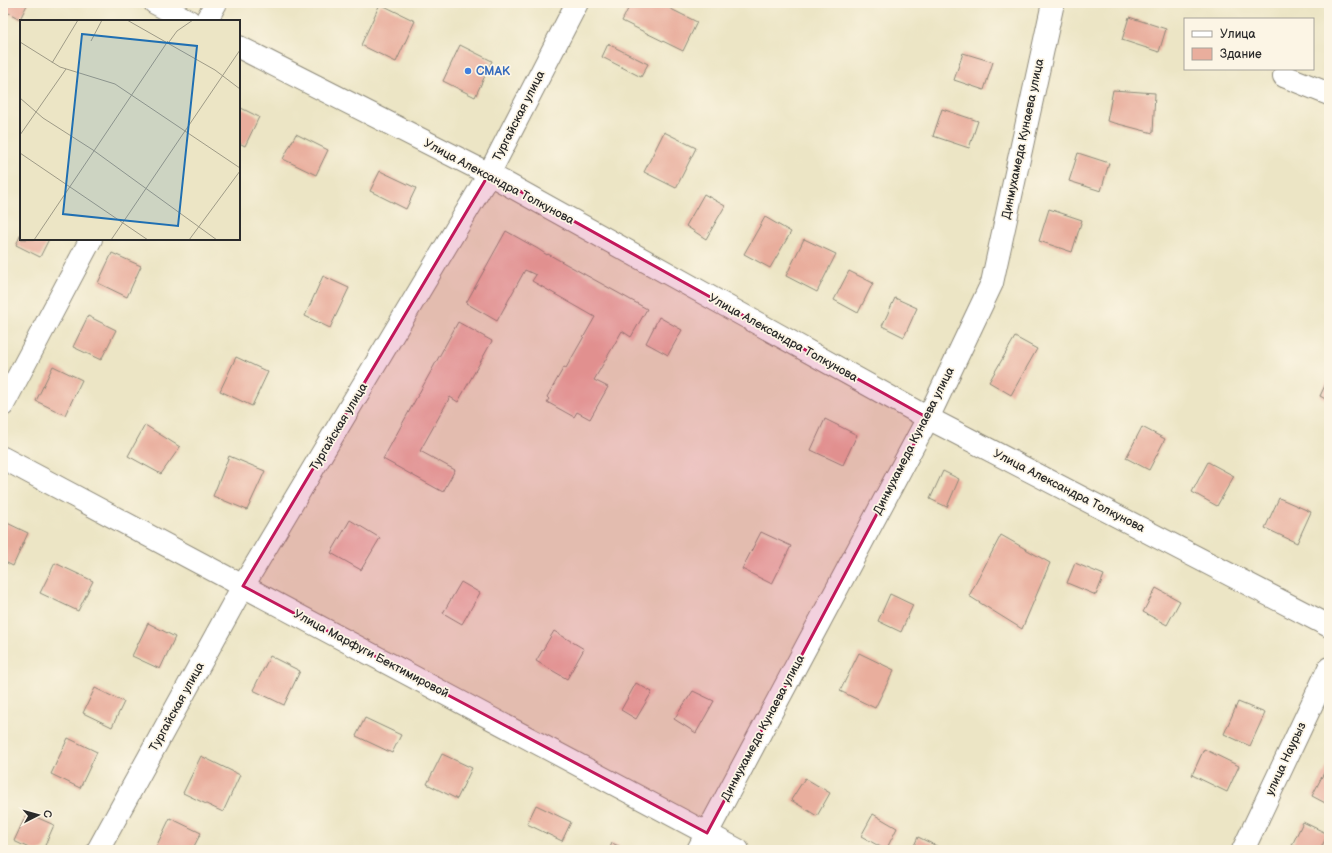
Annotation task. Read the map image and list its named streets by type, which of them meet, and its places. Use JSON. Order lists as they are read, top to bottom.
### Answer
{
  "streets": {
    "street": [
      "Тургайская улица",
      "Динмухамеда Кунаева улица",
      "Улица Александра Толкунова",
      "Улица Марфуги Бектимировой",
      "улица Наурыз"
    ]
  },
  "crossings": [
    ["Тургайская улица", "Улица Александра Толкунова"],
    ["Тургайская улица", "Улица Марфуги Бектимировой"],
    ["Динмухамеда Кунаева улица", "Улица Александра Толкунова"],
    ["Динмухамеда Кунаева улица", "Улица Марфуги Бектимировой"]
  ],
  "places": ["СМАК"],
  "legend": ["Улица", "Здание"],
  "north": "right"
}
